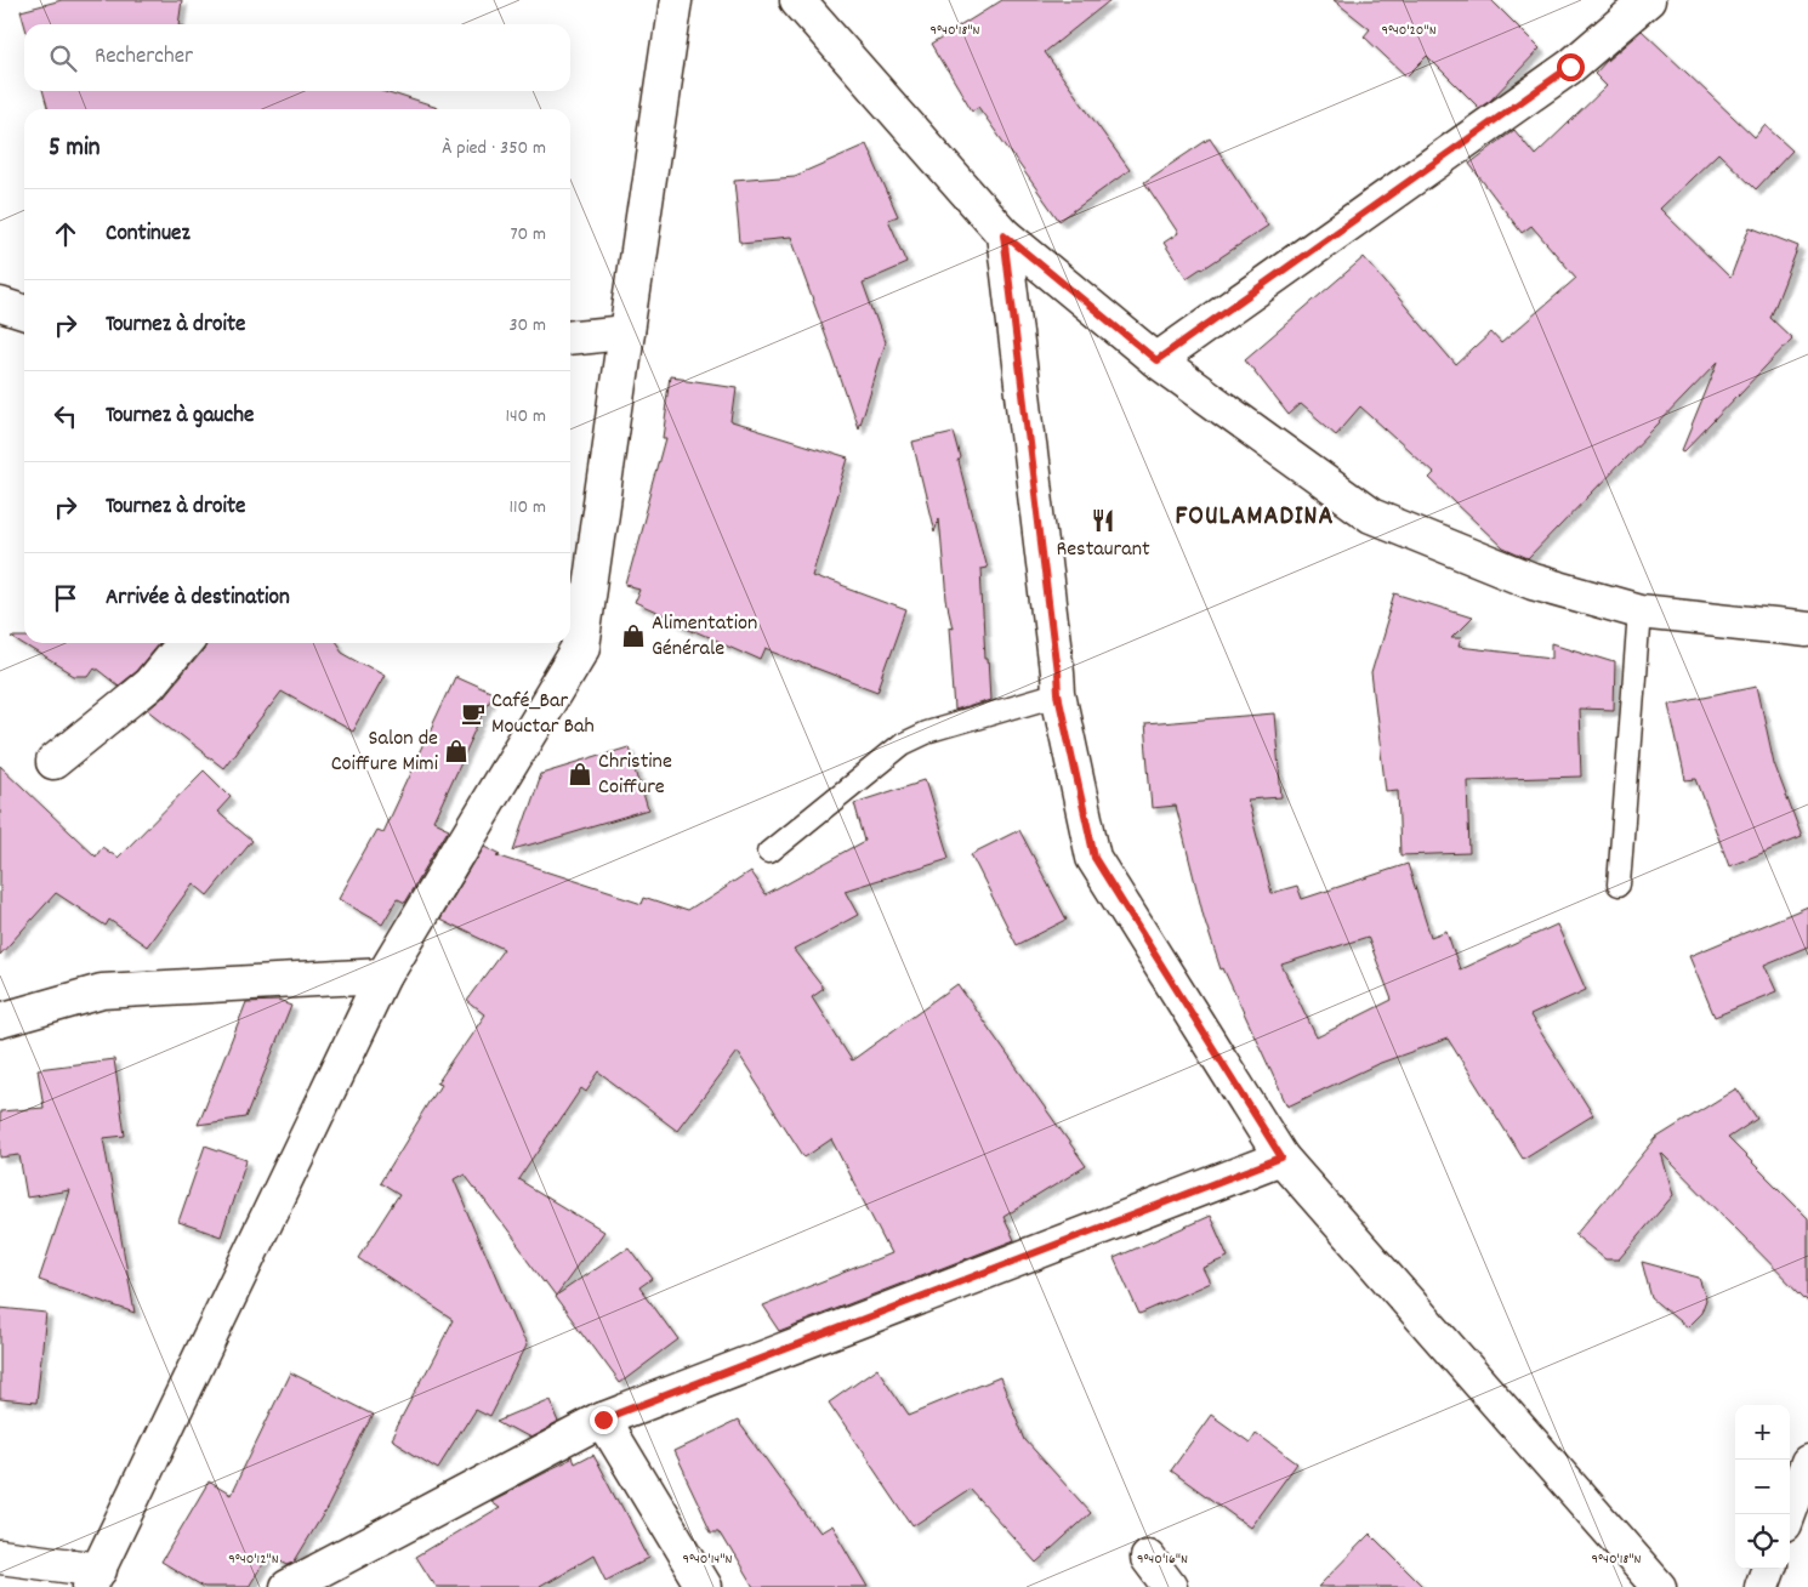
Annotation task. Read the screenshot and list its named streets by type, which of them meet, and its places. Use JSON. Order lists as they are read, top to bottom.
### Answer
{
  "districts": ["FOULAMADINA"],
  "places": {
    "restaurant": ["Restaurant"],
    "shop": ["Alimentation Générale", "Salon de Coiffure Mimi", "Christine Coiffure"],
    "cafe": ["Café_Bar Mouctar Bah"]
  },
  "page": {
    "search": "Rechercher",
    "heading": ["5 min", "À pied · 350 m"],
    "list": [
      ["Continuez", "70 m"],
      ["Tournez à droite", "30 m"],
      ["Tournez à gauche", "140 m"],
      ["Tournez à droite", "110 m"],
      "Arrivée à destination"
    ],
    "map_buttons": ["+", "−"]
  },
  "coordinates": [
    "9°40'18\"N",
    "9°40'20\"N",
    "9°40'12\"N",
    "9°40'14\"N",
    "9°40'16\"N"
  ]
}
